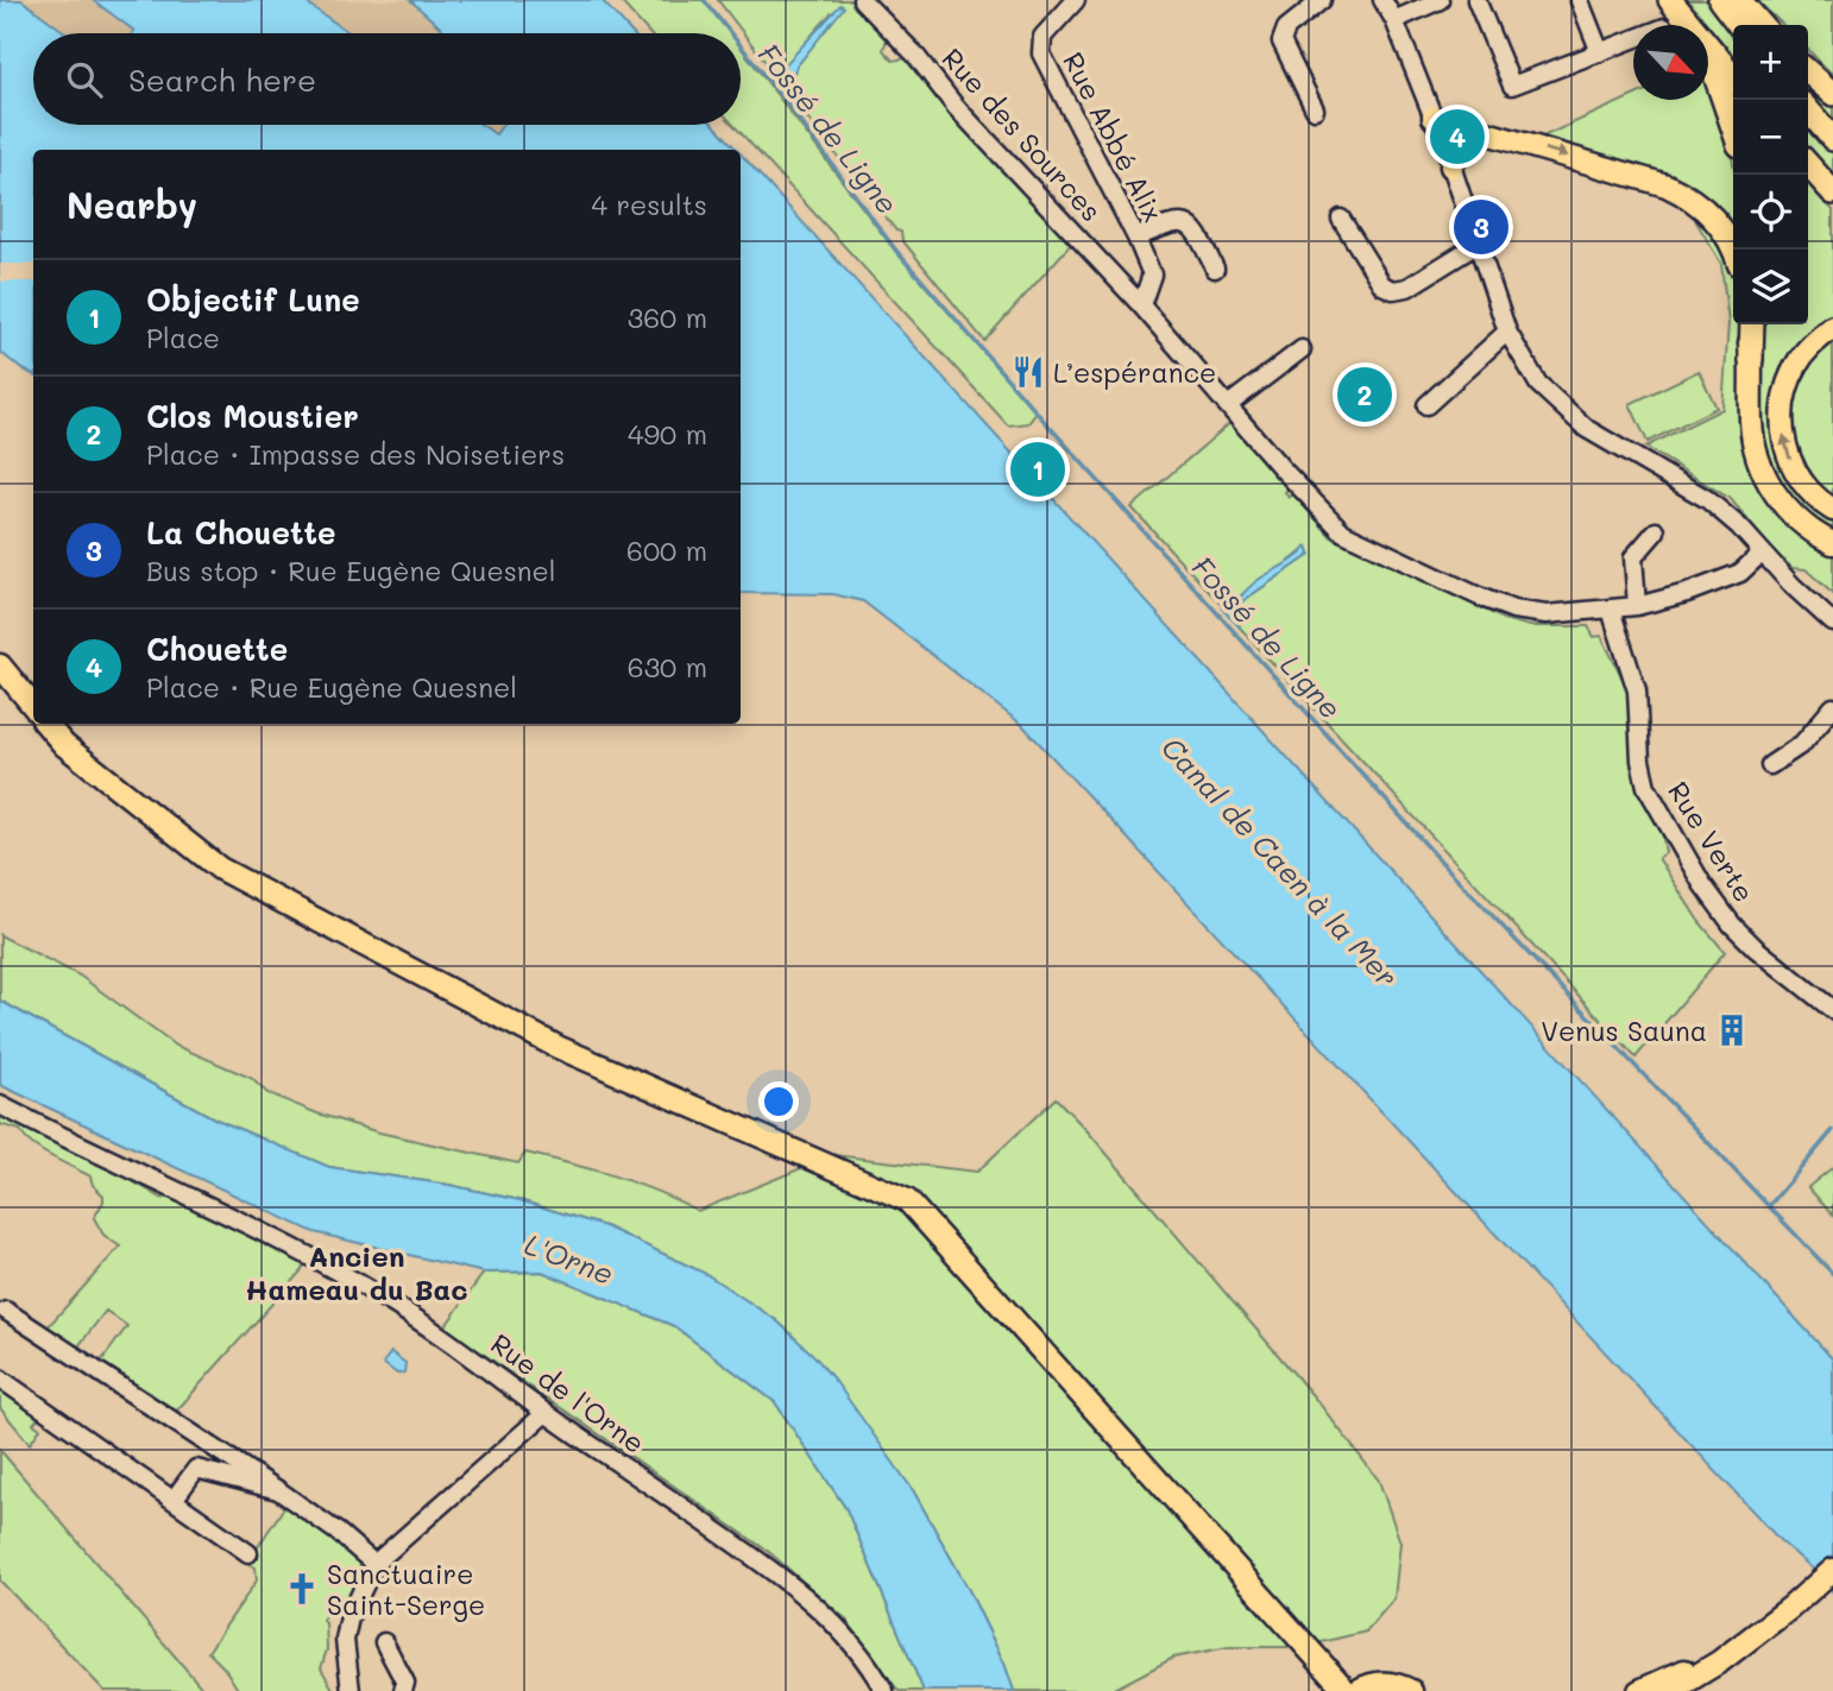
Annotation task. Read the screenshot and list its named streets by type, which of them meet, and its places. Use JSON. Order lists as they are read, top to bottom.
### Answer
{
  "streets": {
    "street": [
      "Rue des Sources",
      "Rue Abbé Alix",
      "Rue Verte",
      "Rue de l'Orne"
    ]
  },
  "crossings": [
    ["Rue des Sources", "Rue Abbé Alix"],
    ["Rue des Sources", "Rue Verte"]
  ],
  "districts": ["Ancien Hameau du Bac"],
  "water": ["Fossé de Ligne", "Canal de Caen à la Mer", "L'Orne"],
  "places": {
    "restaurant": ["L’espérance"],
    "building": ["Venus Sauna"],
    "church": ["Sanctuaire Saint-Serge"]
  },
  "north": "bottom right",
  "page": {
    "map_buttons": ["+", "−"],
    "search": "Search here",
    "pins": [
      "4",
      "3",
      "2",
      "1"
    ],
    "heading": ["Nearby", "4 results"],
    "list": [
      {
        "mark": "1",
        "name": "Objectif Lune",
        "note": "Place",
        "value": "360 m"
      },
      {
        "mark": "2",
        "name": "Clos Moustier",
        "note": "Place · Impasse des Noisetiers",
        "value": "490 m"
      },
      {
        "mark": "3",
        "name": "La Chouette",
        "note": "Bus stop · Rue Eugène Quesnel",
        "value": "600 m"
      },
      {
        "mark": "4",
        "name": "Chouette",
        "note": "Place · Rue Eugène Quesnel",
        "value": "630 m"
      }
    ]
  }
}
